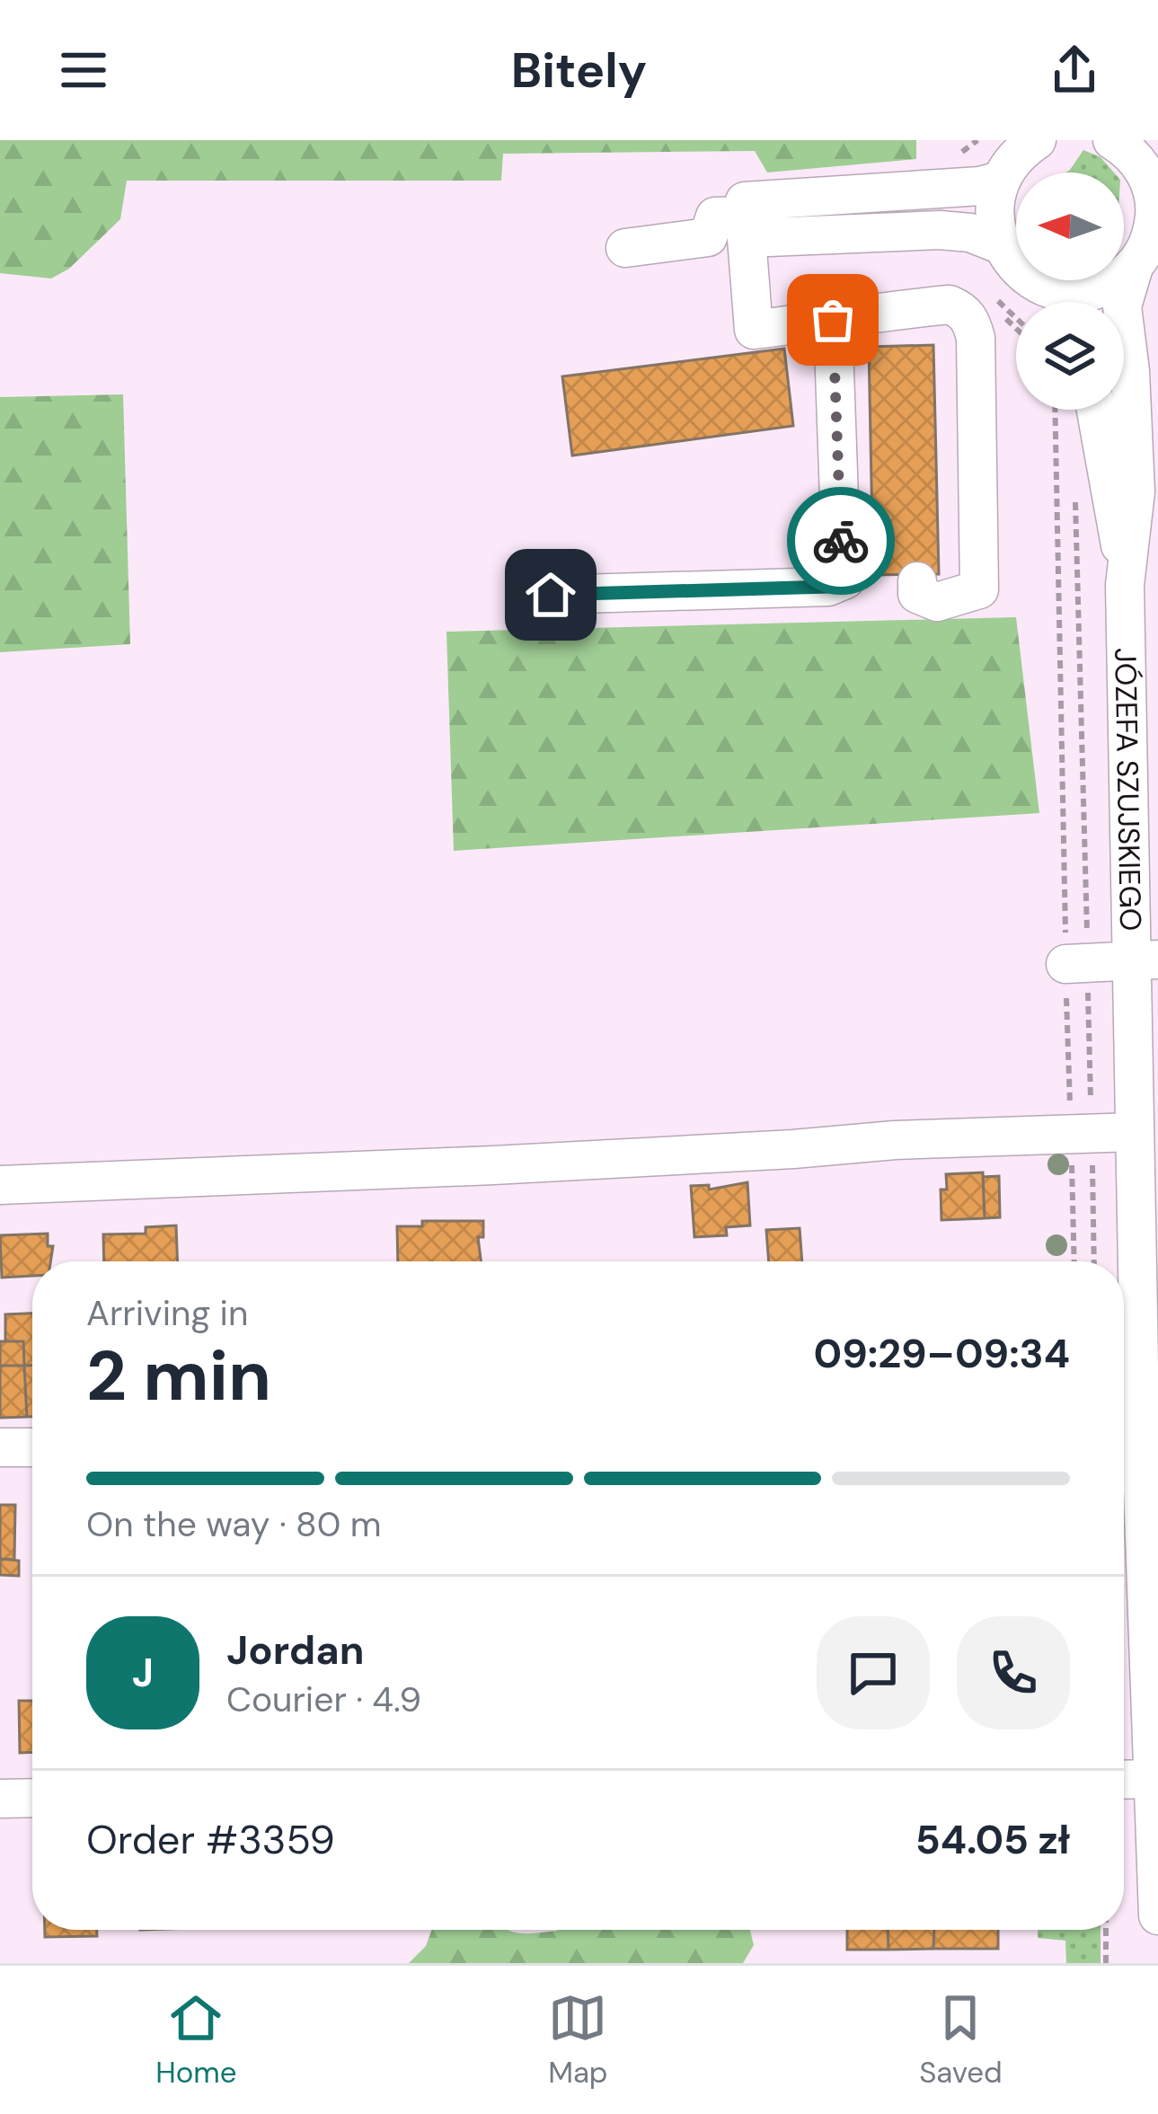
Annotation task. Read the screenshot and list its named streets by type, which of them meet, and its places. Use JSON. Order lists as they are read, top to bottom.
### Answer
{
  "streets": {
    "street": ["JÓZEFA SZUJSKIEGO"]
  },
  "north": "left",
  "page": {
    "header": "Bitely",
    "heading": ["2 min", "Arriving in", "09:29–09:34"],
    "panel": [
      "Jordan",
      "Courier · 4.9",
      "Order #3359",
      "54.05 zł"
    ],
    "bar": "On the way · 80 m",
    "round": "J",
    "tabs": ["Home", "Map", "Saved"]
  }
}
